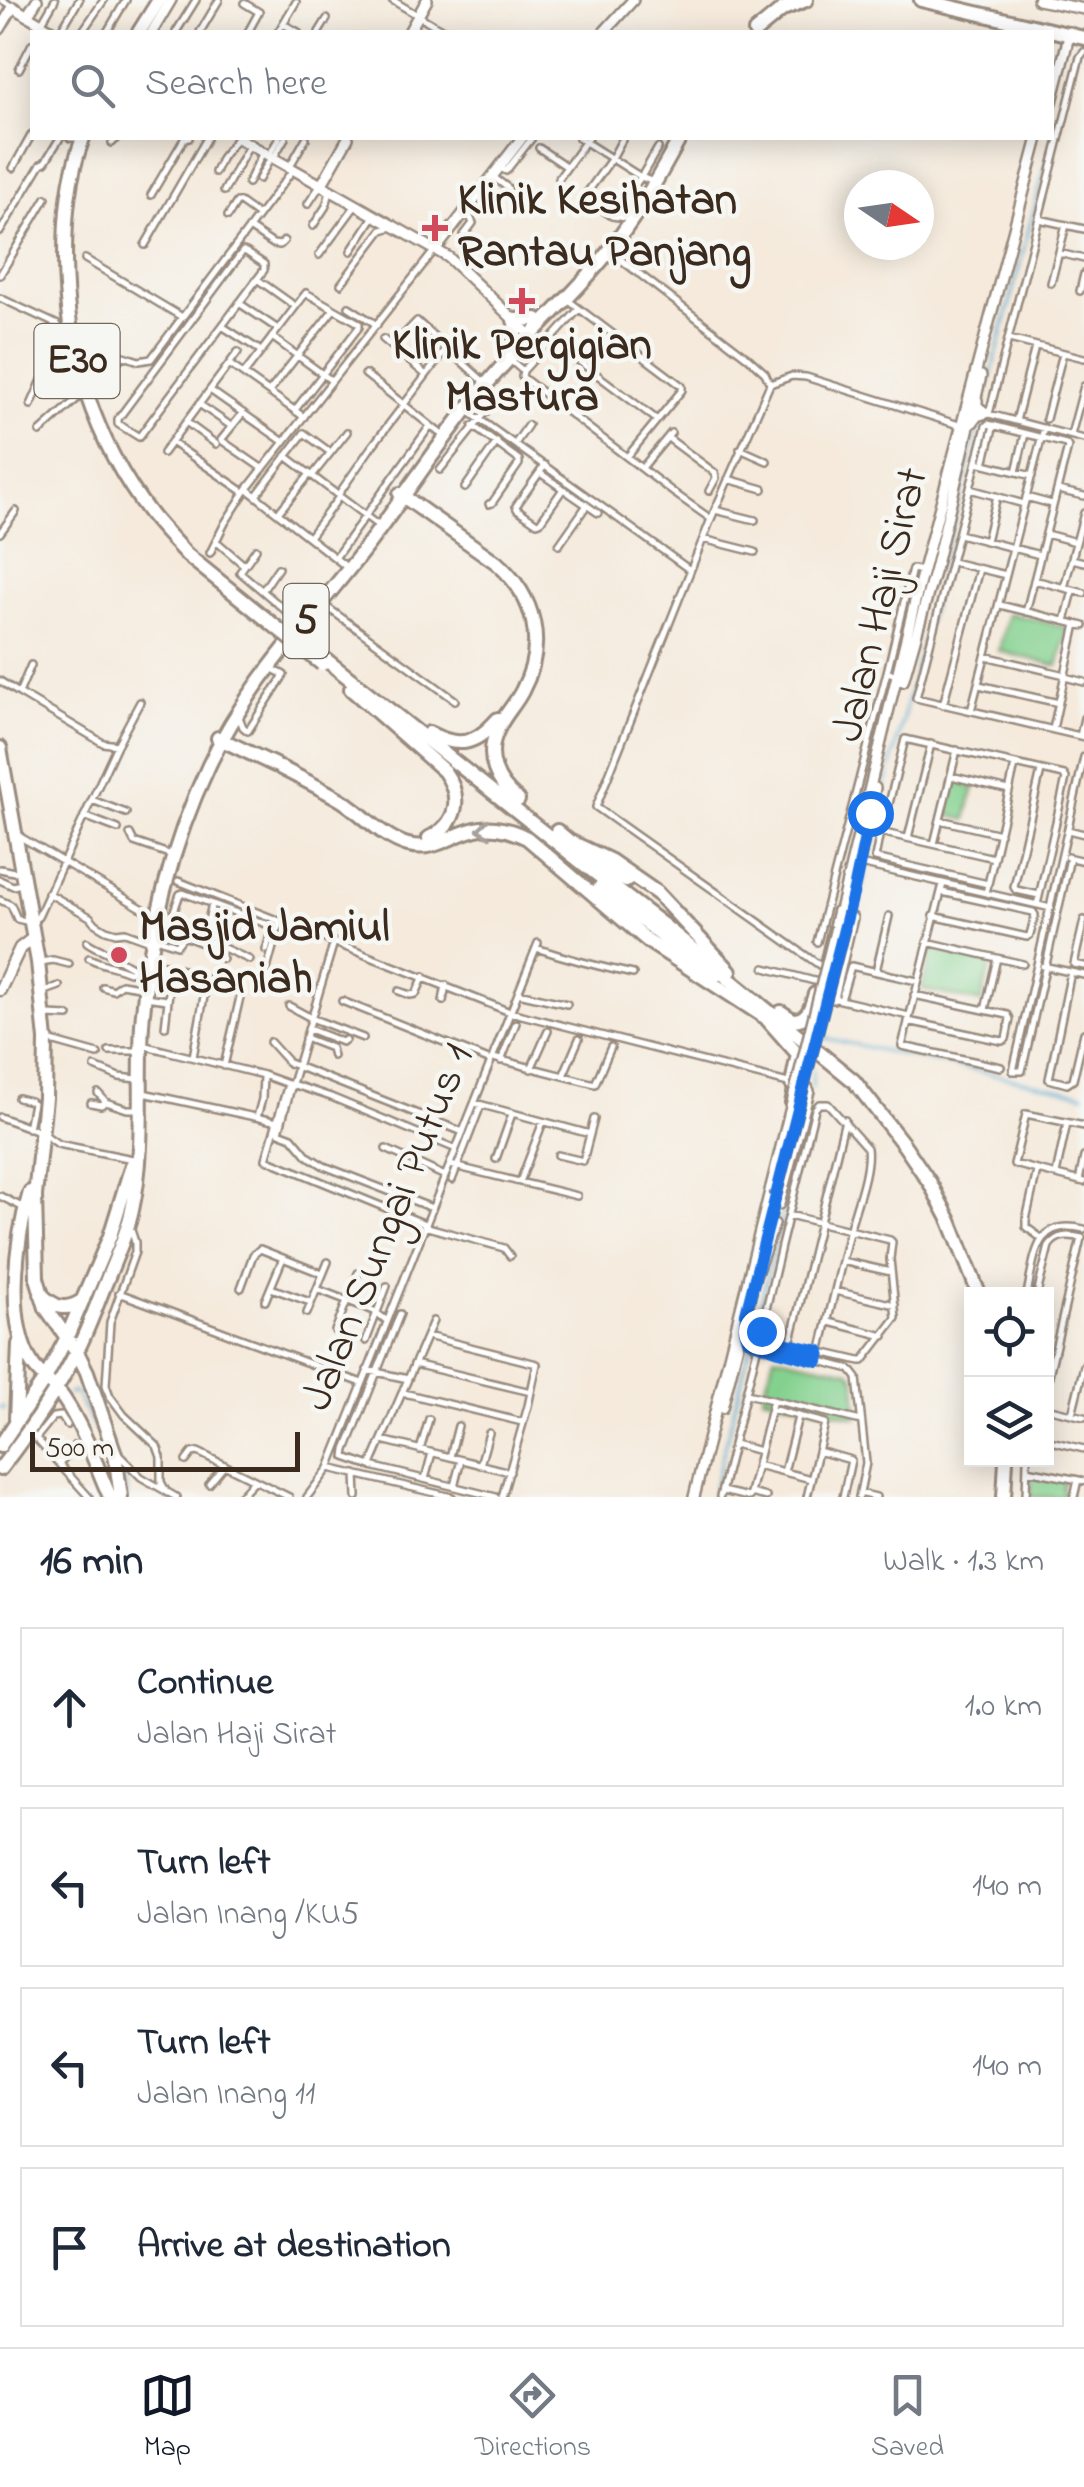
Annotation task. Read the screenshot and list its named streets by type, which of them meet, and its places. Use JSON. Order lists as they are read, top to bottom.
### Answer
{
  "streets": {
    "highway": ["E30", "5"],
    "main road": ["Jalan Haji Sirat"],
    "street": ["Jalan Sungai Putus 1"]
  },
  "places": {
    "health": ["Klinik Kesihatan Rantau Panjang", "Klinik Pergigian Mastura"],
    "other": ["Masjid Jamiul Hasaniah"]
  },
  "scale_bar": "500 m",
  "north": "right",
  "page": {
    "search": "Search here",
    "scale": "500 m",
    "heading": ["16 min", "Walk · 1.3 km"],
    "list": [
      ["Continue", "Jalan Haji Sirat", "1.0 km"],
      ["Turn left", "Jalan Inang /KU5", "140 m"],
      ["Turn left", "Jalan Inang 11", "140 m"],
      "Arrive at destination"
    ],
    "nav": ["Map", "Directions", "Saved"]
  }
}
